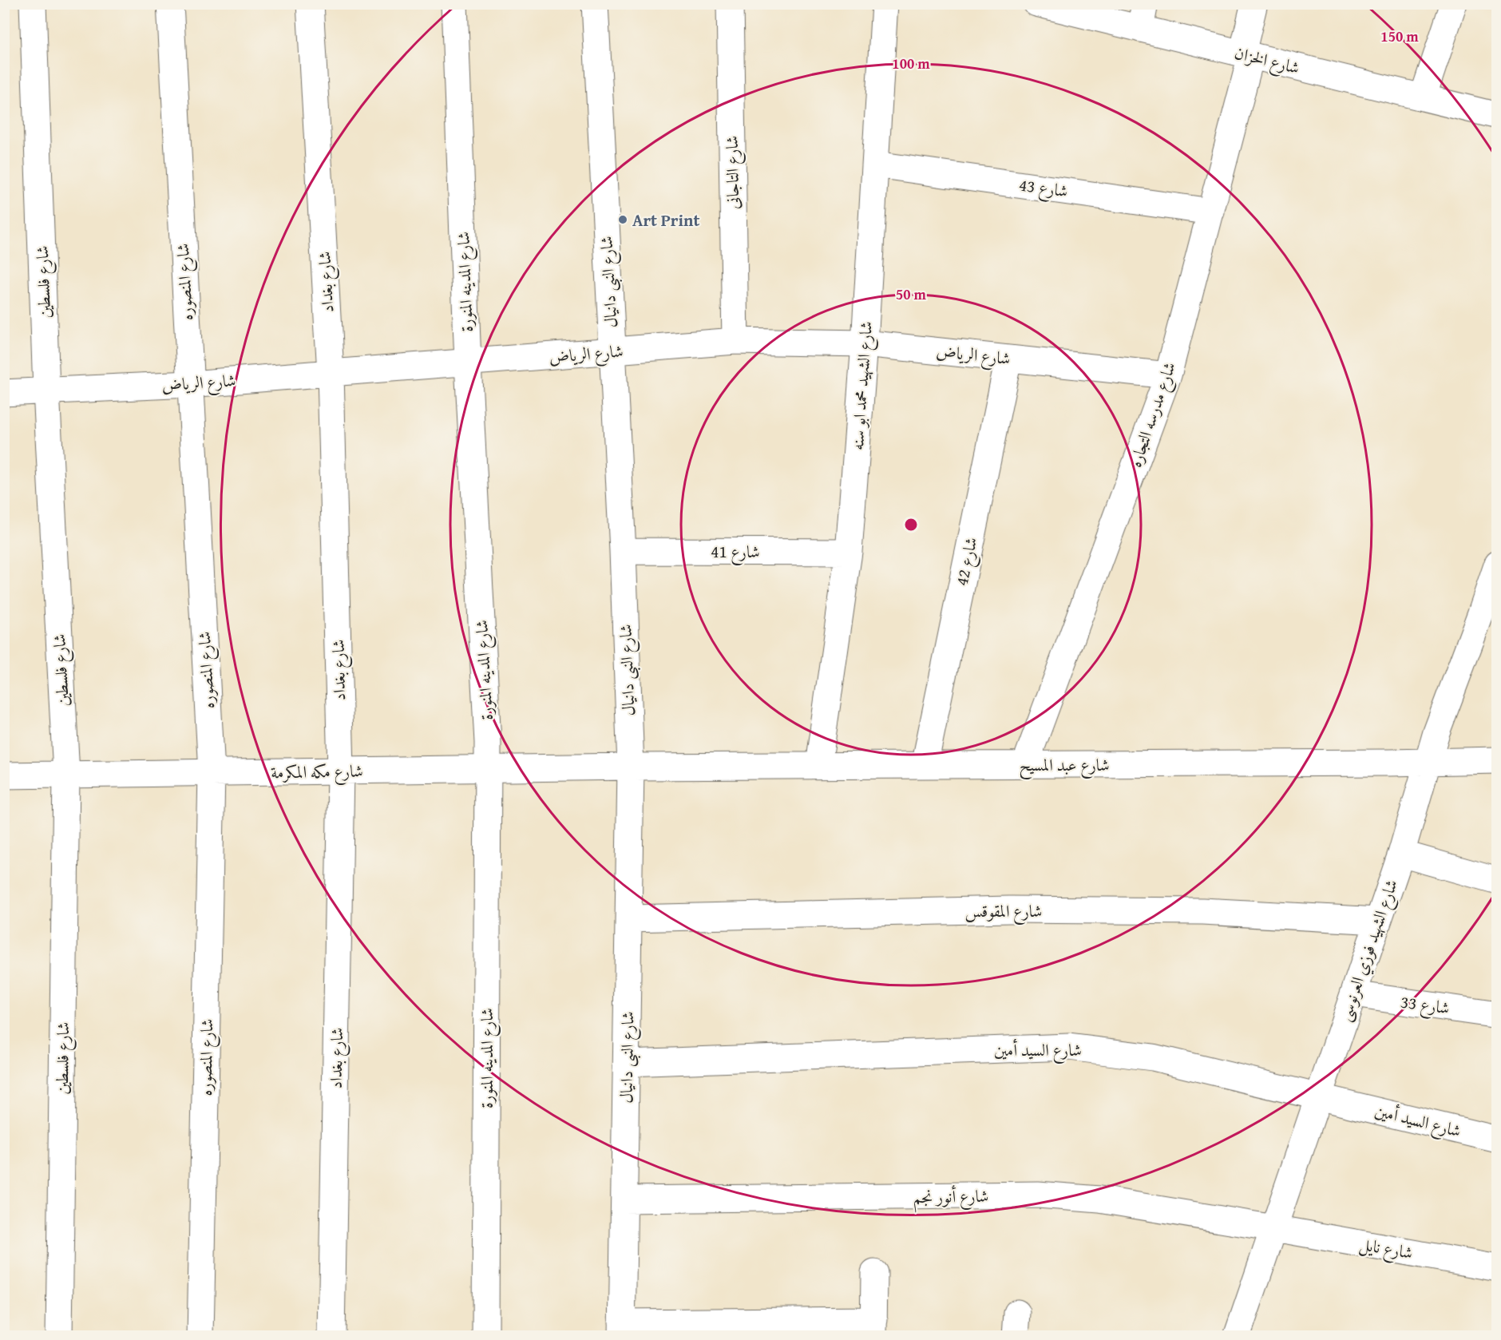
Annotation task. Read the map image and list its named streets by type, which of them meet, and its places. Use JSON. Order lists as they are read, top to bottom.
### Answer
{
  "streets": {
    "street": [
      "شارع الخزان",
      "شارع التاجانى",
      "شارع 43",
      "شارع فلسطين",
      "شارع المنصوره",
      "شارع بغداد",
      "شارع المدينه المنورة",
      "شارع النبى دانيال",
      "شارع الرياض",
      "شارع الشهيد محمد ابو سنه",
      "شارع مدرسه التجاره",
      "شارع 41",
      "شارع 42",
      "شارع عبد المسيح",
      "شارع مكه المكرمة",
      "شارع المقوقس",
      "شارع الشهيد فوزي العرنوسى",
      "شارع 33",
      "شارع السيد أمين",
      "شارع أنور نجم",
      "شارع نايل"
    ]
  },
  "crossings": [
    ["شارع الخزان", "شارع مدرسه التجاره"],
    ["شارع التاجانى", "شارع الرياض"],
    ["شارع 43", "شارع الشهيد محمد ابو سنه"],
    ["شارع 43", "شارع مدرسه التجاره"],
    ["شارع فلسطين", "شارع الرياض"],
    ["شارع فلسطين", "شارع مكه المكرمة"],
    ["شارع المنصوره", "شارع الرياض"],
    ["شارع المنصوره", "شارع مكه المكرمة"],
    ["شارع بغداد", "شارع الرياض"],
    ["شارع بغداد", "شارع مكه المكرمة"],
    ["شارع المدينه المنورة", "شارع الرياض"],
    ["شارع المدينه المنورة", "شارع مكه المكرمة"],
    ["شارع النبى دانيال", "شارع الرياض"],
    ["شارع النبى دانيال", "شارع 41"],
    ["شارع النبى دانيال", "شارع عبد المسيح"],
    ["شارع النبى دانيال", "شارع مكه المكرمة"],
    ["شارع النبى دانيال", "شارع المقوقس"],
    ["شارع النبى دانيال", "شارع السيد أمين"],
    ["شارع النبى دانيال", "شارع أنور نجم"],
    ["شارع الرياض", "شارع الشهيد محمد ابو سنه"],
    ["شارع الرياض", "شارع مدرسه التجاره"],
    ["شارع الرياض", "شارع 42"],
    ["شارع الشهيد محمد ابو سنه", "شارع 41"],
    ["شارع الشهيد محمد ابو سنه", "شارع عبد المسيح"],
    ["شارع مدرسه التجاره", "شارع عبد المسيح"],
    ["شارع 42", "شارع عبد المسيح"],
    ["شارع عبد المسيح", "شارع مكه المكرمة"],
    ["شارع عبد المسيح", "شارع الشهيد فوزي العرنوسى"],
    ["شارع المقوقس", "شارع الشهيد فوزي العرنوسى"],
    ["شارع الشهيد فوزي العرنوسى", "شارع 33"],
    ["شارع الشهيد فوزي العرنوسى", "شارع السيد أمين"],
    ["شارع الشهيد فوزي العرنوسى", "شارع أنور نجم"],
    ["شارع الشهيد فوزي العرنوسى", "شارع نايل"],
    ["شارع أنور نجم", "شارع نايل"]
  ],
  "places": ["Art Print"],
  "rings": ["150 m", "100 m", "50 m"]
}
